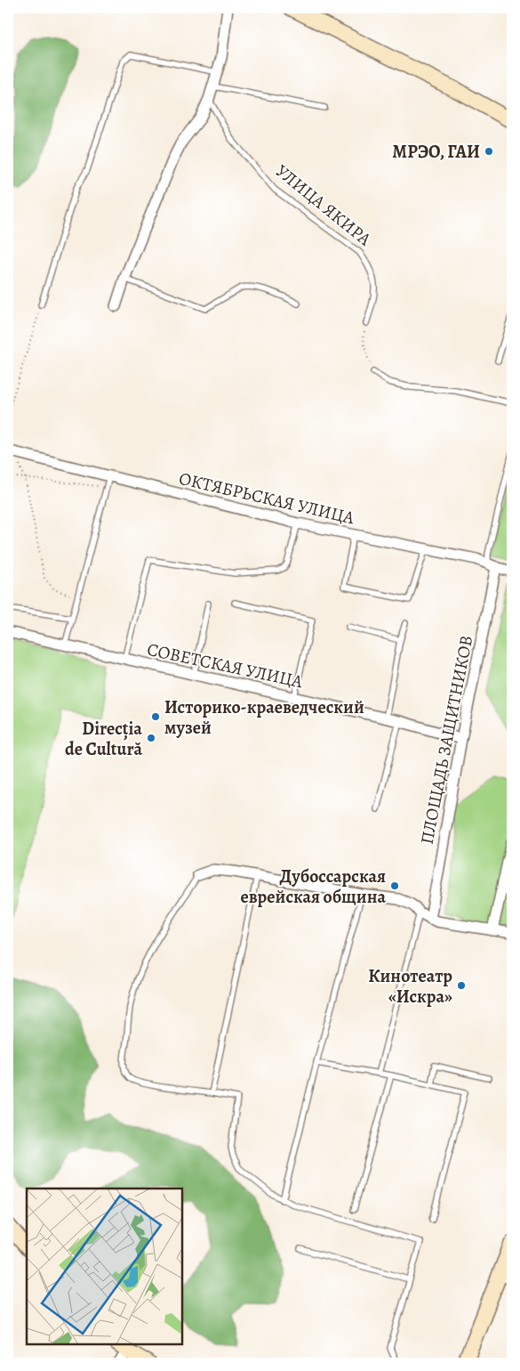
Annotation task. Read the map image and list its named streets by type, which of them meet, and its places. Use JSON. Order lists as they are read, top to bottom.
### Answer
{
  "streets": {
    "street": ["ОКТЯБРЬСКАЯ УЛИЦА", "СОВЕТСКАЯ УЛИЦА", "ПЛОЩАДЬ ЗАЩИТНИКОВ"],
    "lane": ["УЛИЦА ЯКИРА"]
  },
  "crossings": [
    ["ОКТЯБРЬСКАЯ УЛИЦА", "ПЛОЩАДЬ ЗАЩИТНИКОВ"],
    ["СОВЕТСКАЯ УЛИЦА", "ПЛОЩАДЬ ЗАЩИТНИКОВ"]
  ],
  "places": [
    "МРЭО, ГАИ",
    "Историко-краеведческий музей",
    "Direcția de Cultură",
    "Дубоссарская еврейская община",
    "Кинотеатр «Искра»"
  ]
}
